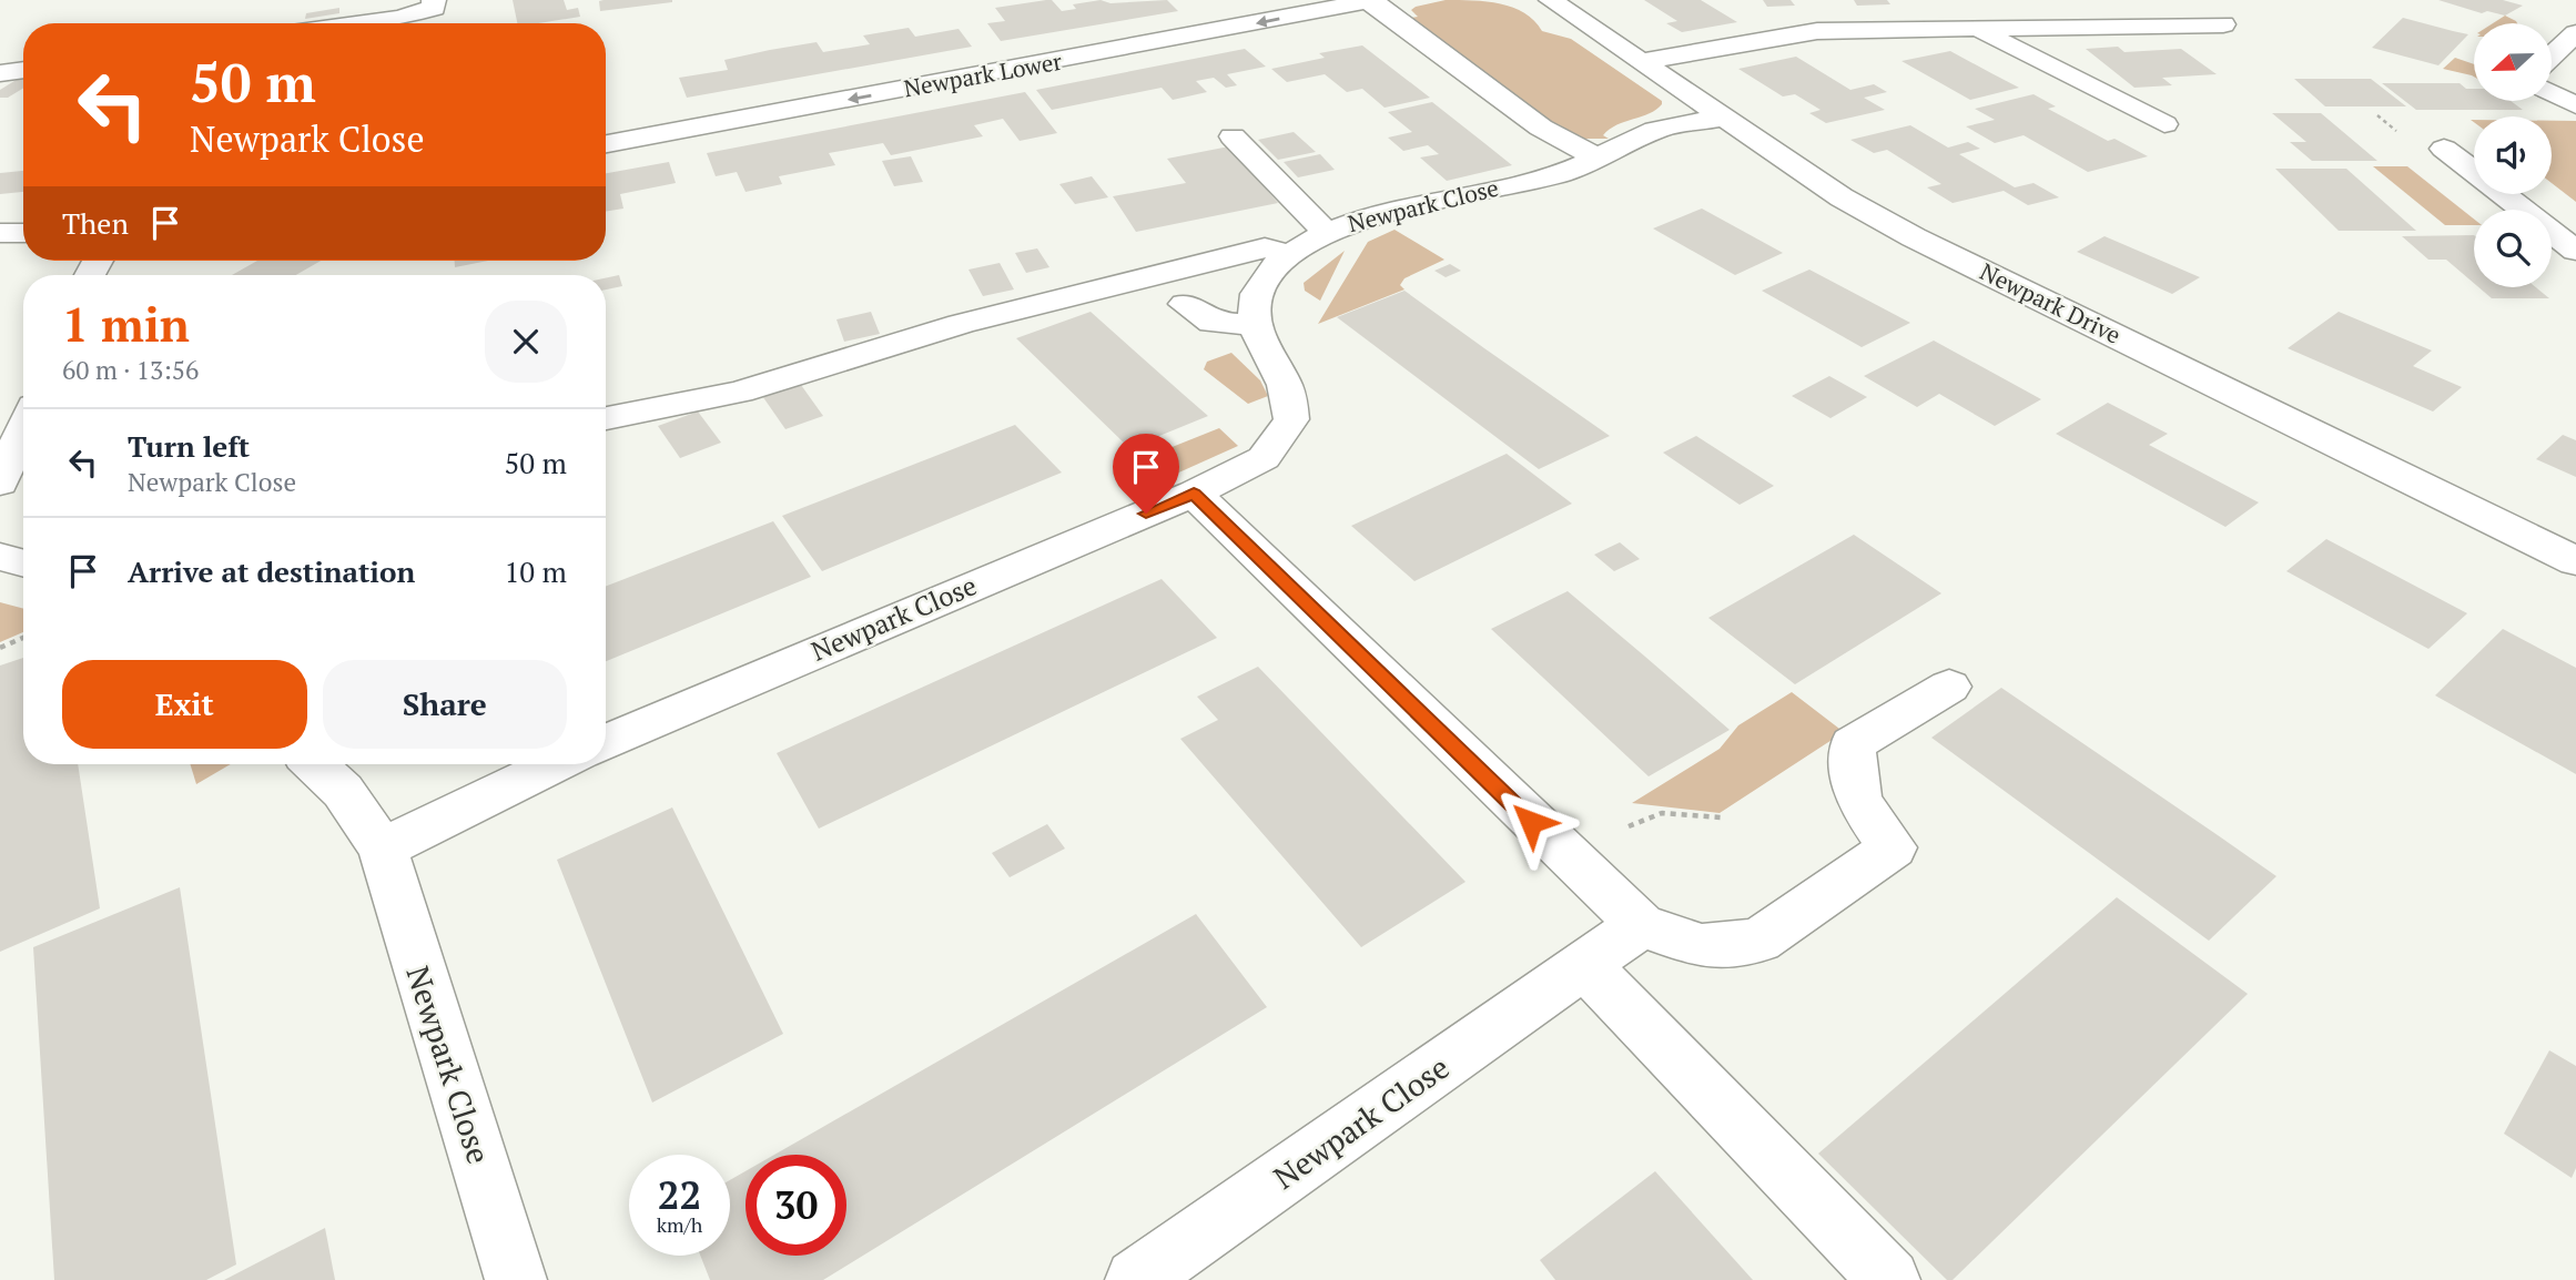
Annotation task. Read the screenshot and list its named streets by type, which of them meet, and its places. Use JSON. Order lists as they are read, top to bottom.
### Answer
{
  "streets": {
    "street": ["Newpark Lower", "Newpark Close", "Newpark Drive"]
  },
  "crossings": [
    ["Newpark Lower", "Newpark Close"],
    ["Newpark Close", "Newpark Drive"]
  ],
  "north": "left",
  "page": {
    "turn": ["50 m", "Newpark Close"],
    "then": "Then",
    "heading": ["1 min", "60 m · 13:56"],
    "list": [
      {
        "name": "Turn left",
        "note": "Newpark Close",
        "value": "50 m"
      },
      {
        "name": "Arrive at destination",
        "value": "10 m"
      }
    ],
    "buttons": ["Exit", "Share"],
    "speed": "22 km/h",
    "limit": "30"
  }
}
